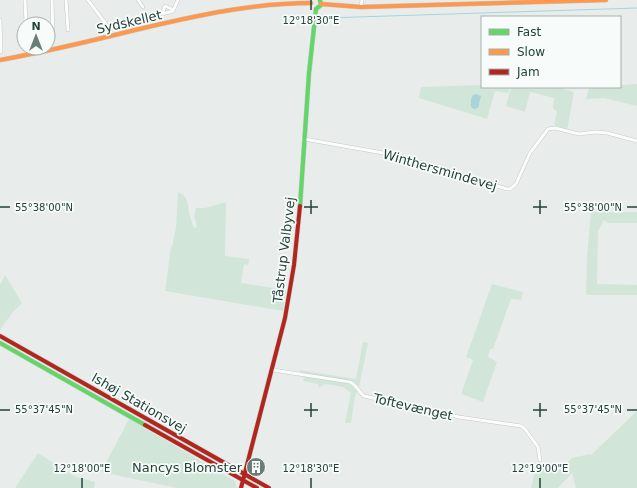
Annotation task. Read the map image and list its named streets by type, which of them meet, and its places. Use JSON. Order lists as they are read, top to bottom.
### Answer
{
  "streets": {
    "street": [
      "Sydskellet",
      "Winthersmindevej",
      "Tåstrup Valbyvej",
      "Ishøj Stationsvej",
      "Toftevænget"
    ]
  },
  "crossings": [
    ["Winthersmindevej", "Tåstrup Valbyvej"],
    ["Tåstrup Valbyvej", "Ishøj Stationsvej"],
    ["Tåstrup Valbyvej", "Toftevænget"]
  ],
  "places": {
    "building": ["Nancys Blomster"]
  },
  "legend": ["Fast", "Slow", "Jam"],
  "north": "top",
  "coordinates": [
    "12°18'30\"E",
    "55°38'00\"N",
    "55°37'45\"N",
    "12°18'00\"E",
    "12°19'00\"E"
  ]
}
